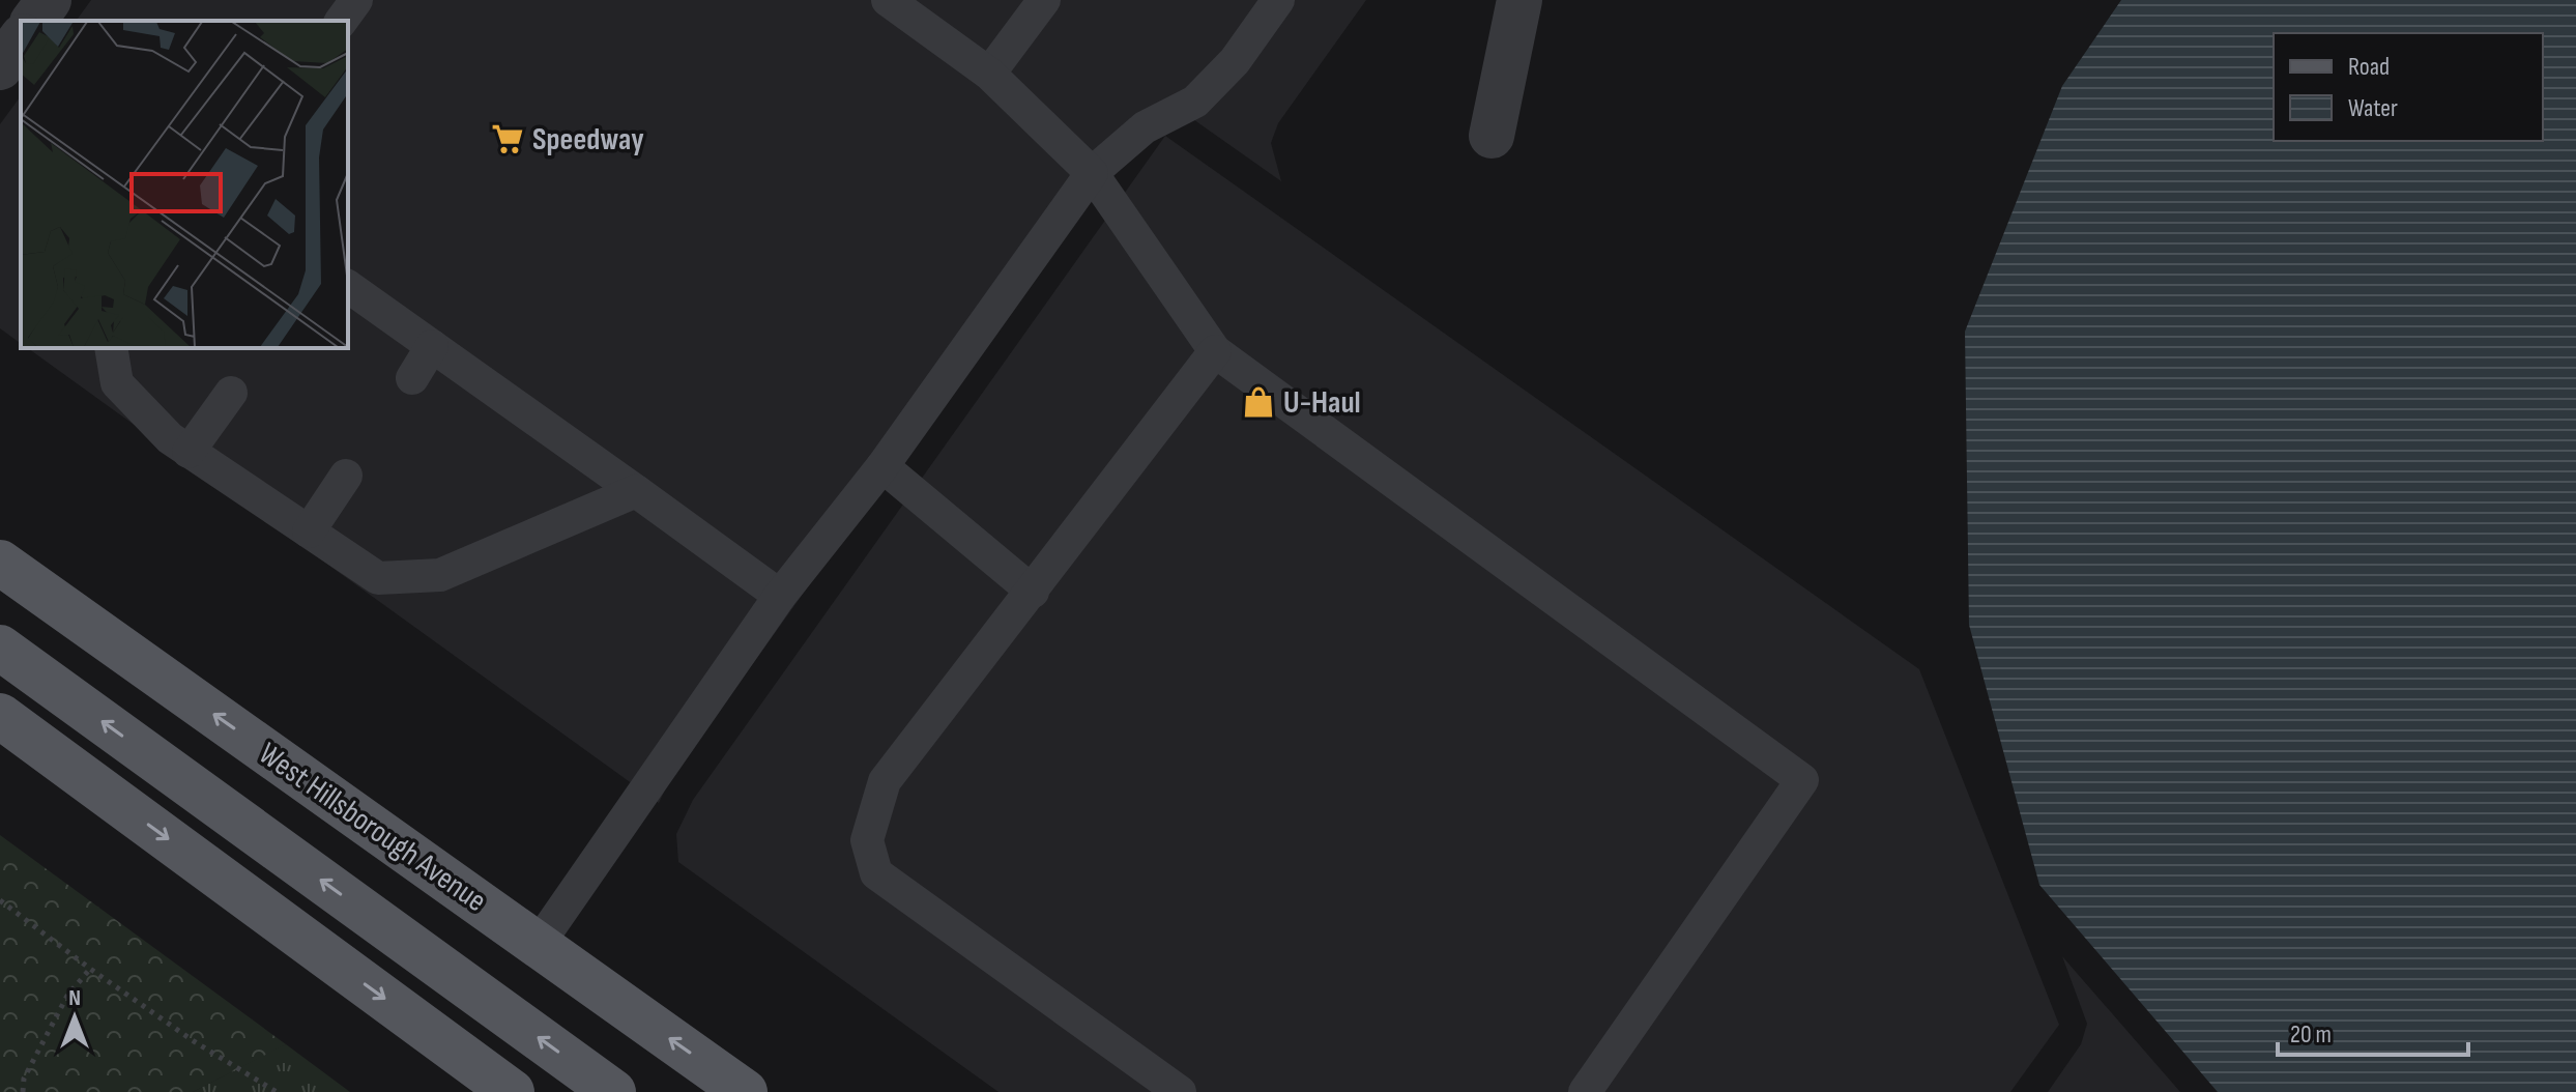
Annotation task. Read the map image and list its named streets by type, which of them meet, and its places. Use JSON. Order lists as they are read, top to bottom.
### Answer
{
  "streets": {
    "main road": ["West Hillsborough Avenue"]
  },
  "places": {
    "supermarket": ["Speedway"],
    "shop": ["U-Haul"]
  },
  "legend": ["Road", "Water"],
  "scale_bar": "20 m",
  "north": "top"
}
